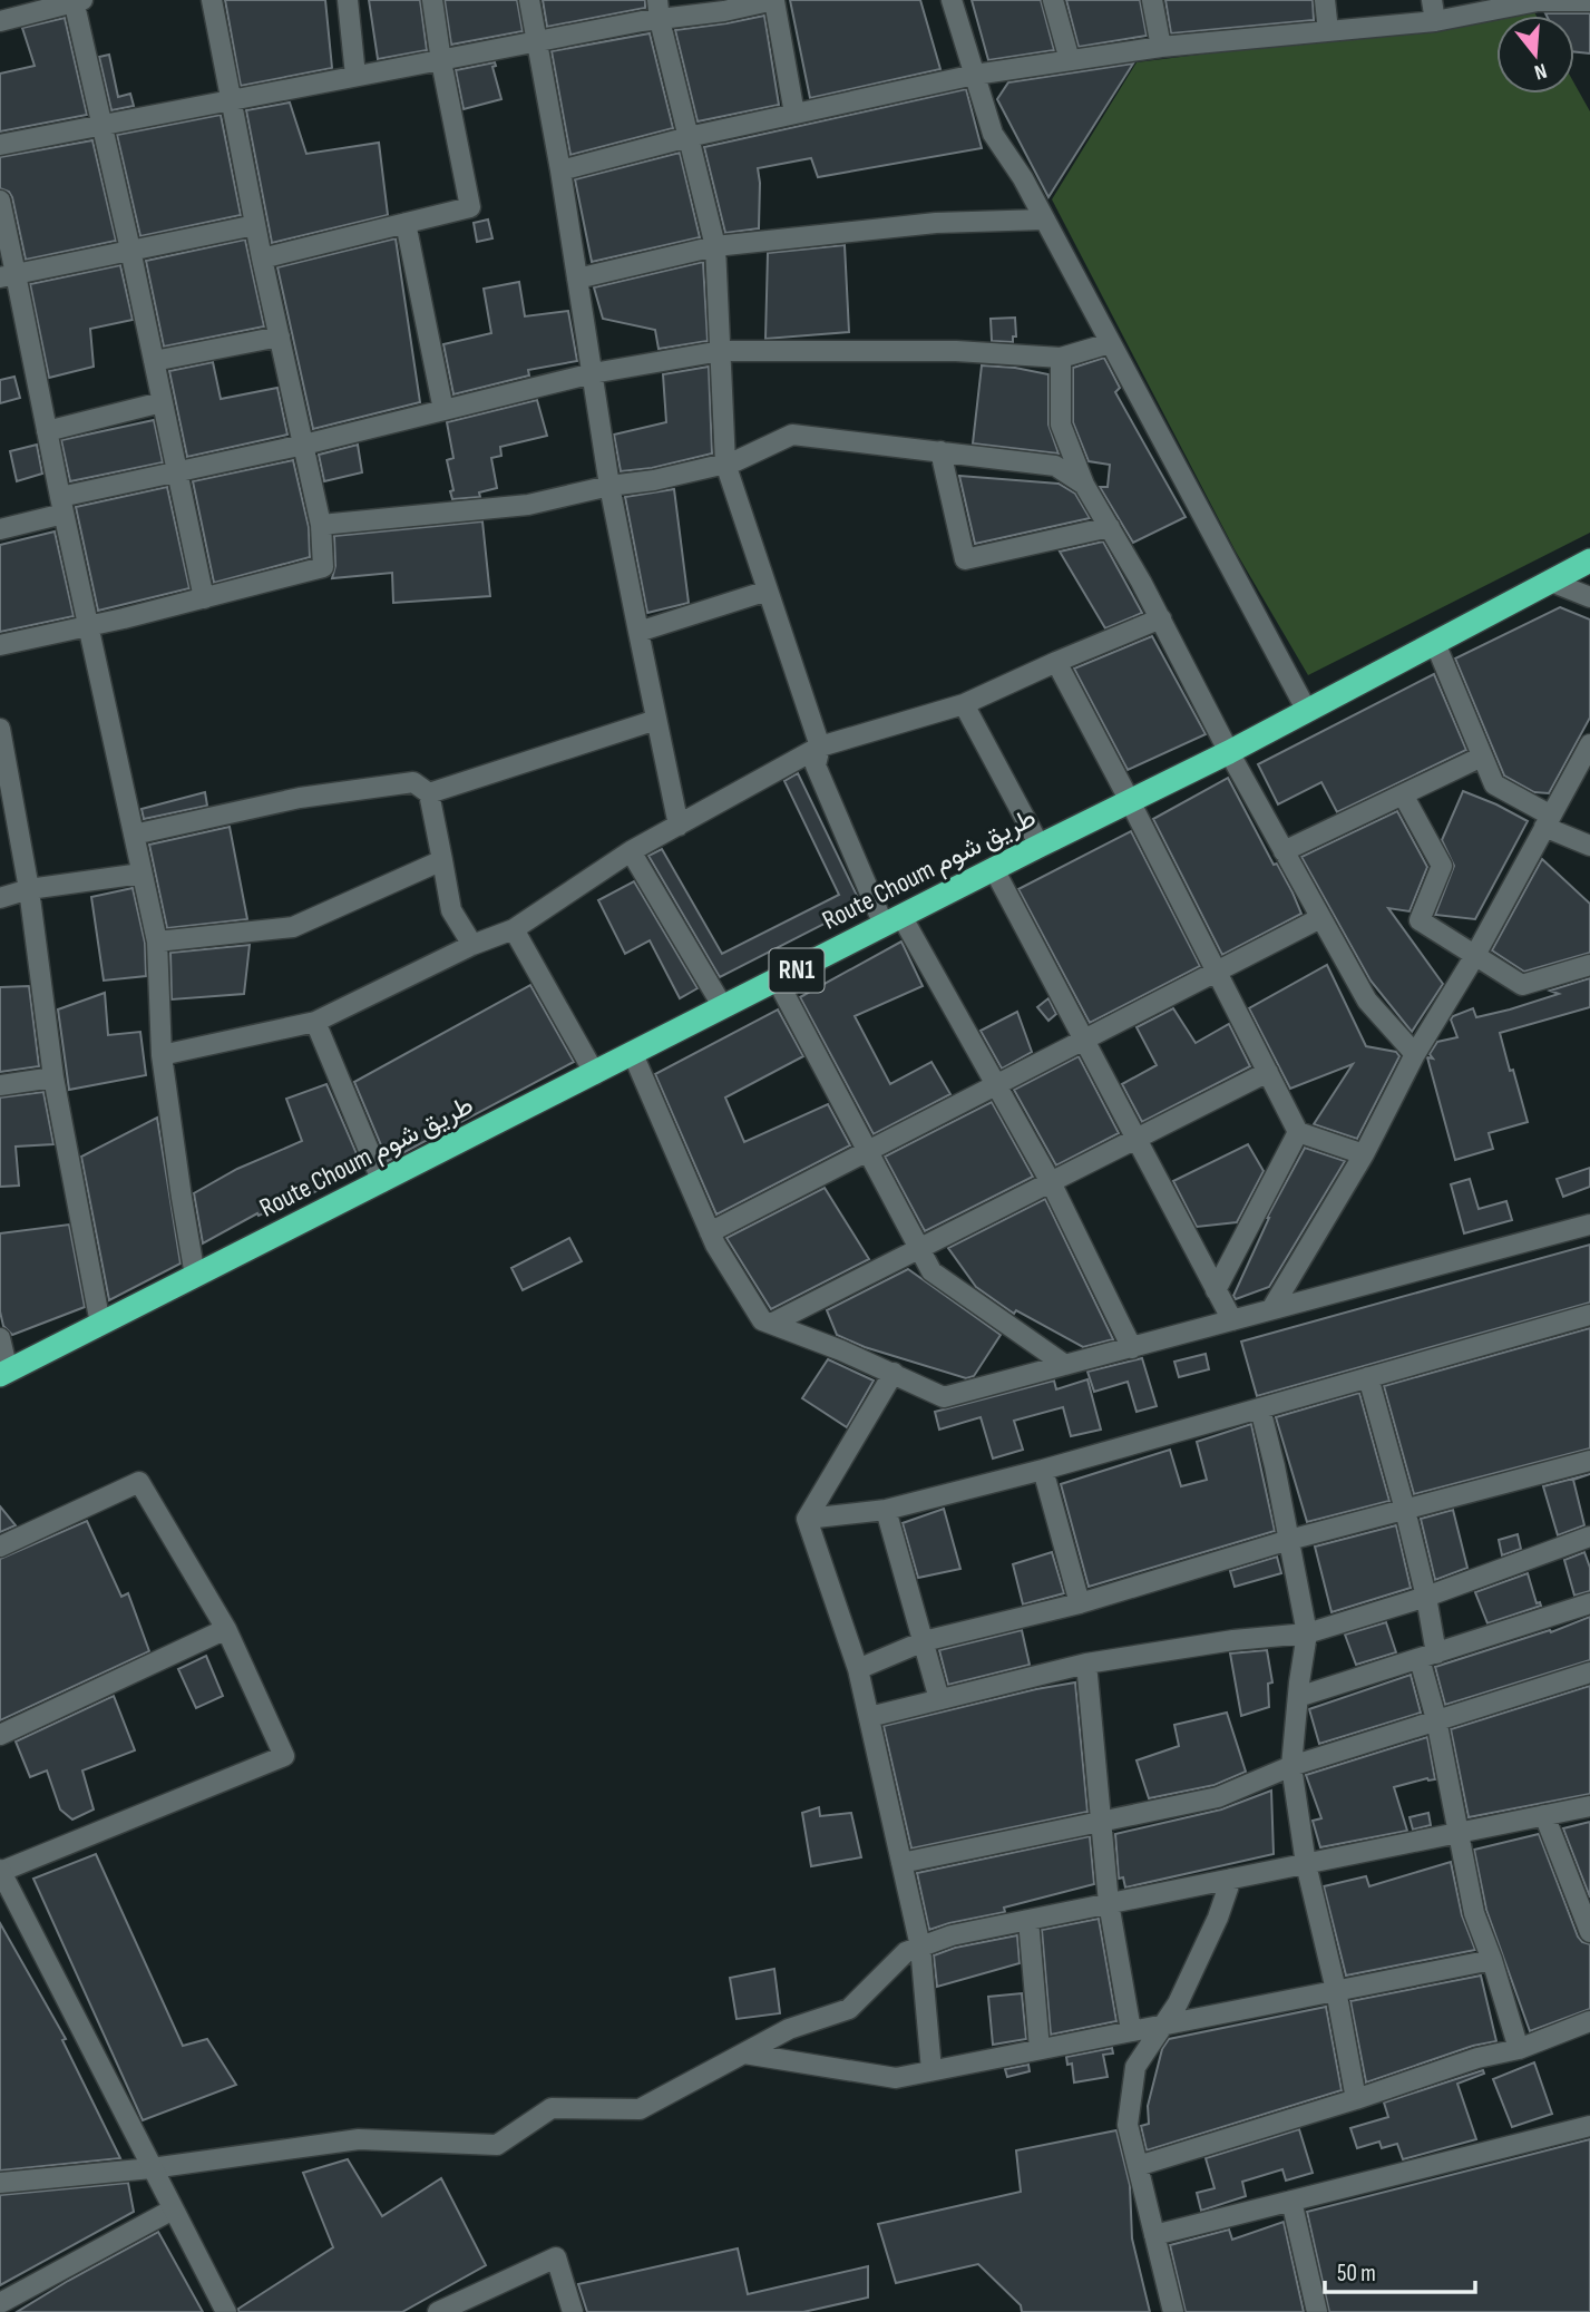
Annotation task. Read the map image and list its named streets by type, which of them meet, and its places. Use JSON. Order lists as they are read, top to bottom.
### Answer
{
  "streets": {
    "highway": ["Route Choum طريق شوم", "RN1"]
  },
  "scale_bar": "50 m",
  "north": "bottom"
}
